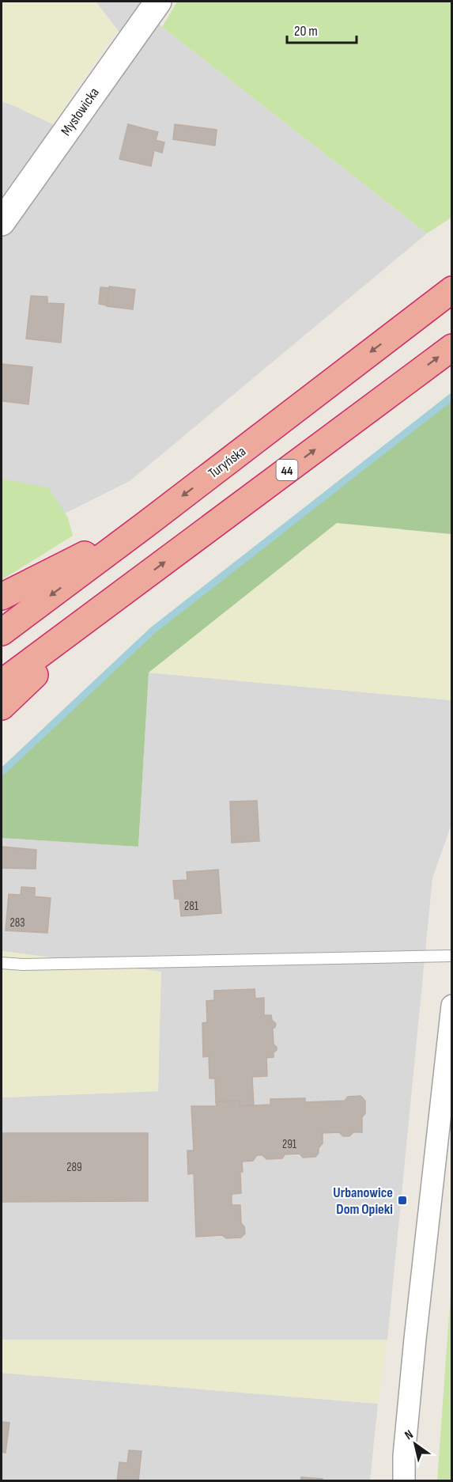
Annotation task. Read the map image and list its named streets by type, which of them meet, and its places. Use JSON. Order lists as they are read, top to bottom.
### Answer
{
  "streets": {
    "highway": ["Turyńska", "44"],
    "street": ["Mysłowicka"]
  },
  "places": {
    "transit": ["Urbanowice Dom Opieki"]
  },
  "house_numbers": [
    "281",
    "283",
    "291",
    "289"
  ],
  "scale_bar": "20 m",
  "north": "top left"
}
